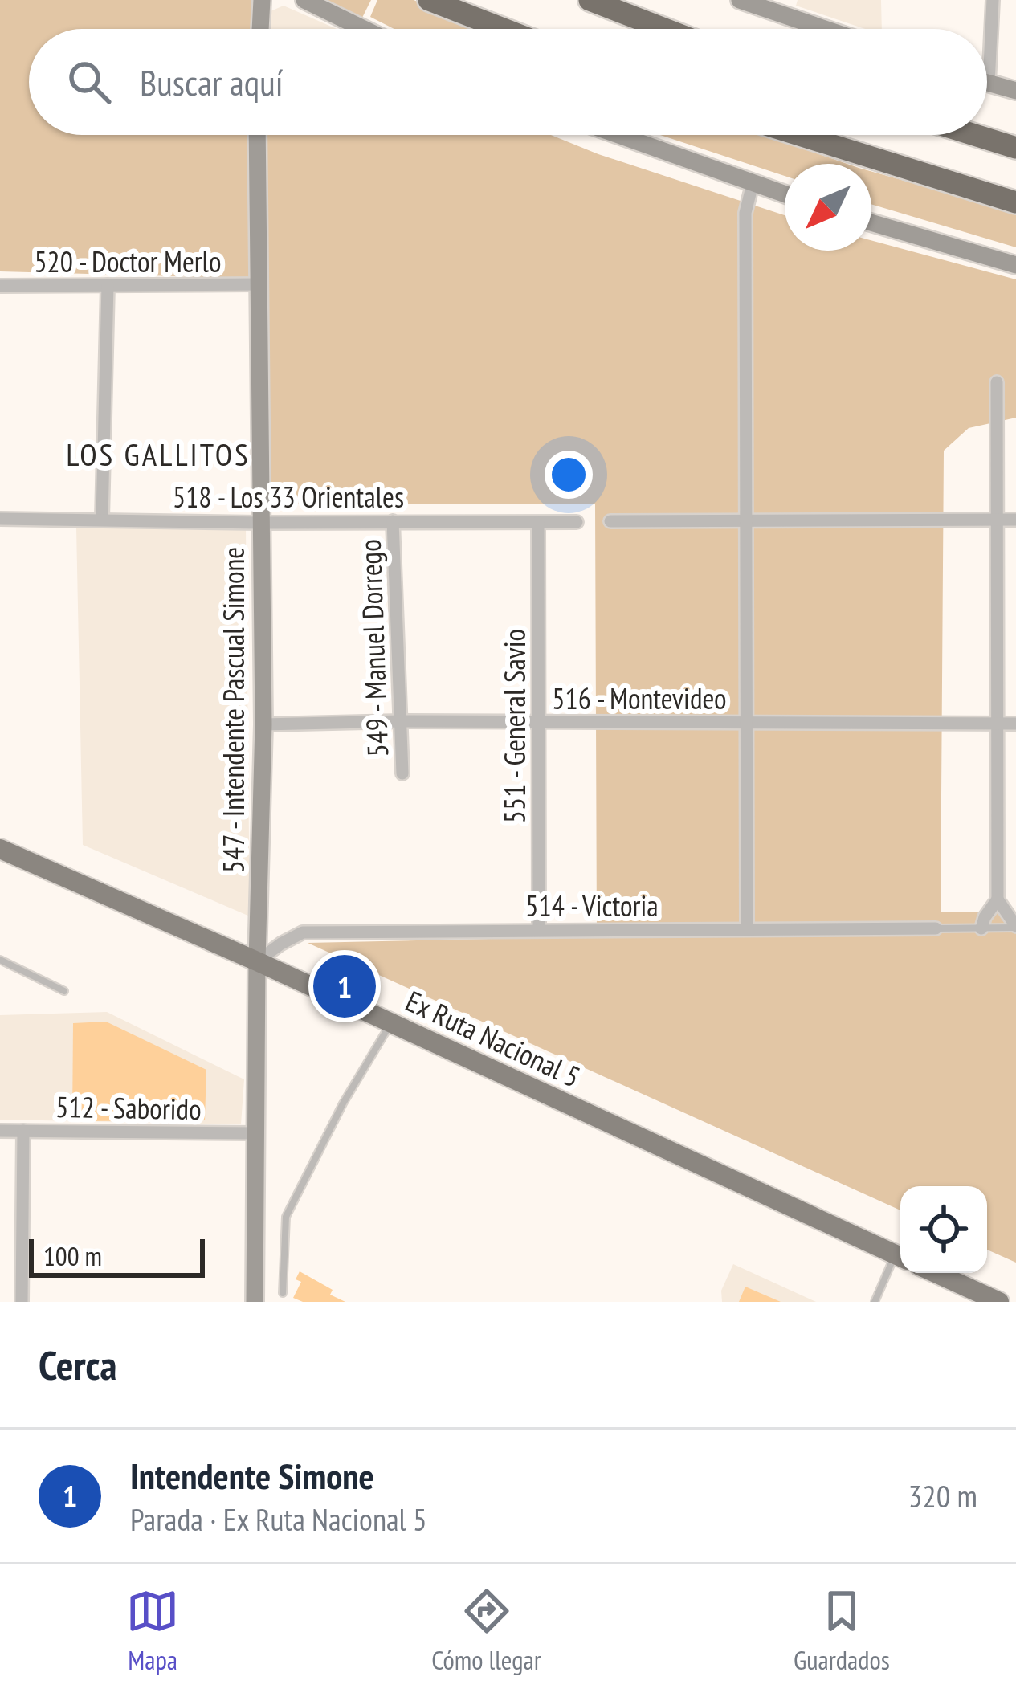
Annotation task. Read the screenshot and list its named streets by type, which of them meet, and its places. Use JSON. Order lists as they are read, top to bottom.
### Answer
{
  "streets": {
    "main road": ["Ex Ruta Nacional 5"],
    "street": [
      "520 - Doctor Merlo",
      "518 - Los 33 Orientales",
      "549 - Manuel Dorrego",
      "516 - Montevideo",
      "547 - Intendente Pascual Simone",
      "551 - General Savio",
      "514 - Victoria",
      "512 - Saborido"
    ]
  },
  "crossings": [
    ["520 - Doctor Merlo", "547 - Intendente Pascual Simone"],
    ["518 - Los 33 Orientales", "549 - Manuel Dorrego"],
    ["518 - Los 33 Orientales", "547 - Intendente Pascual Simone"],
    ["518 - Los 33 Orientales", "551 - General Savio"],
    ["549 - Manuel Dorrego", "516 - Montevideo"],
    ["516 - Montevideo", "547 - Intendente Pascual Simone"],
    ["516 - Montevideo", "551 - General Savio"],
    ["547 - Intendente Pascual Simone", "514 - Victoria"],
    ["547 - Intendente Pascual Simone", "Ex Ruta Nacional 5"],
    ["547 - Intendente Pascual Simone", "512 - Saborido"],
    ["551 - General Savio", "514 - Victoria"],
    ["514 - Victoria", "Ex Ruta Nacional 5"]
  ],
  "districts": ["LOS GALLITOS"],
  "scale_bar": "100 m",
  "north": "bottom left",
  "page": {
    "search": "Buscar aquí",
    "pins": "1",
    "scale": "100 m",
    "heading": "Cerca",
    "list": [
      {
        "mark": "1",
        "name": "Intendente Simone",
        "note": "Parada · Ex Ruta Nacional 5",
        "value": "320 m"
      }
    ],
    "nav": ["Mapa", "Cómo llegar", "Guardados"]
  }
}
